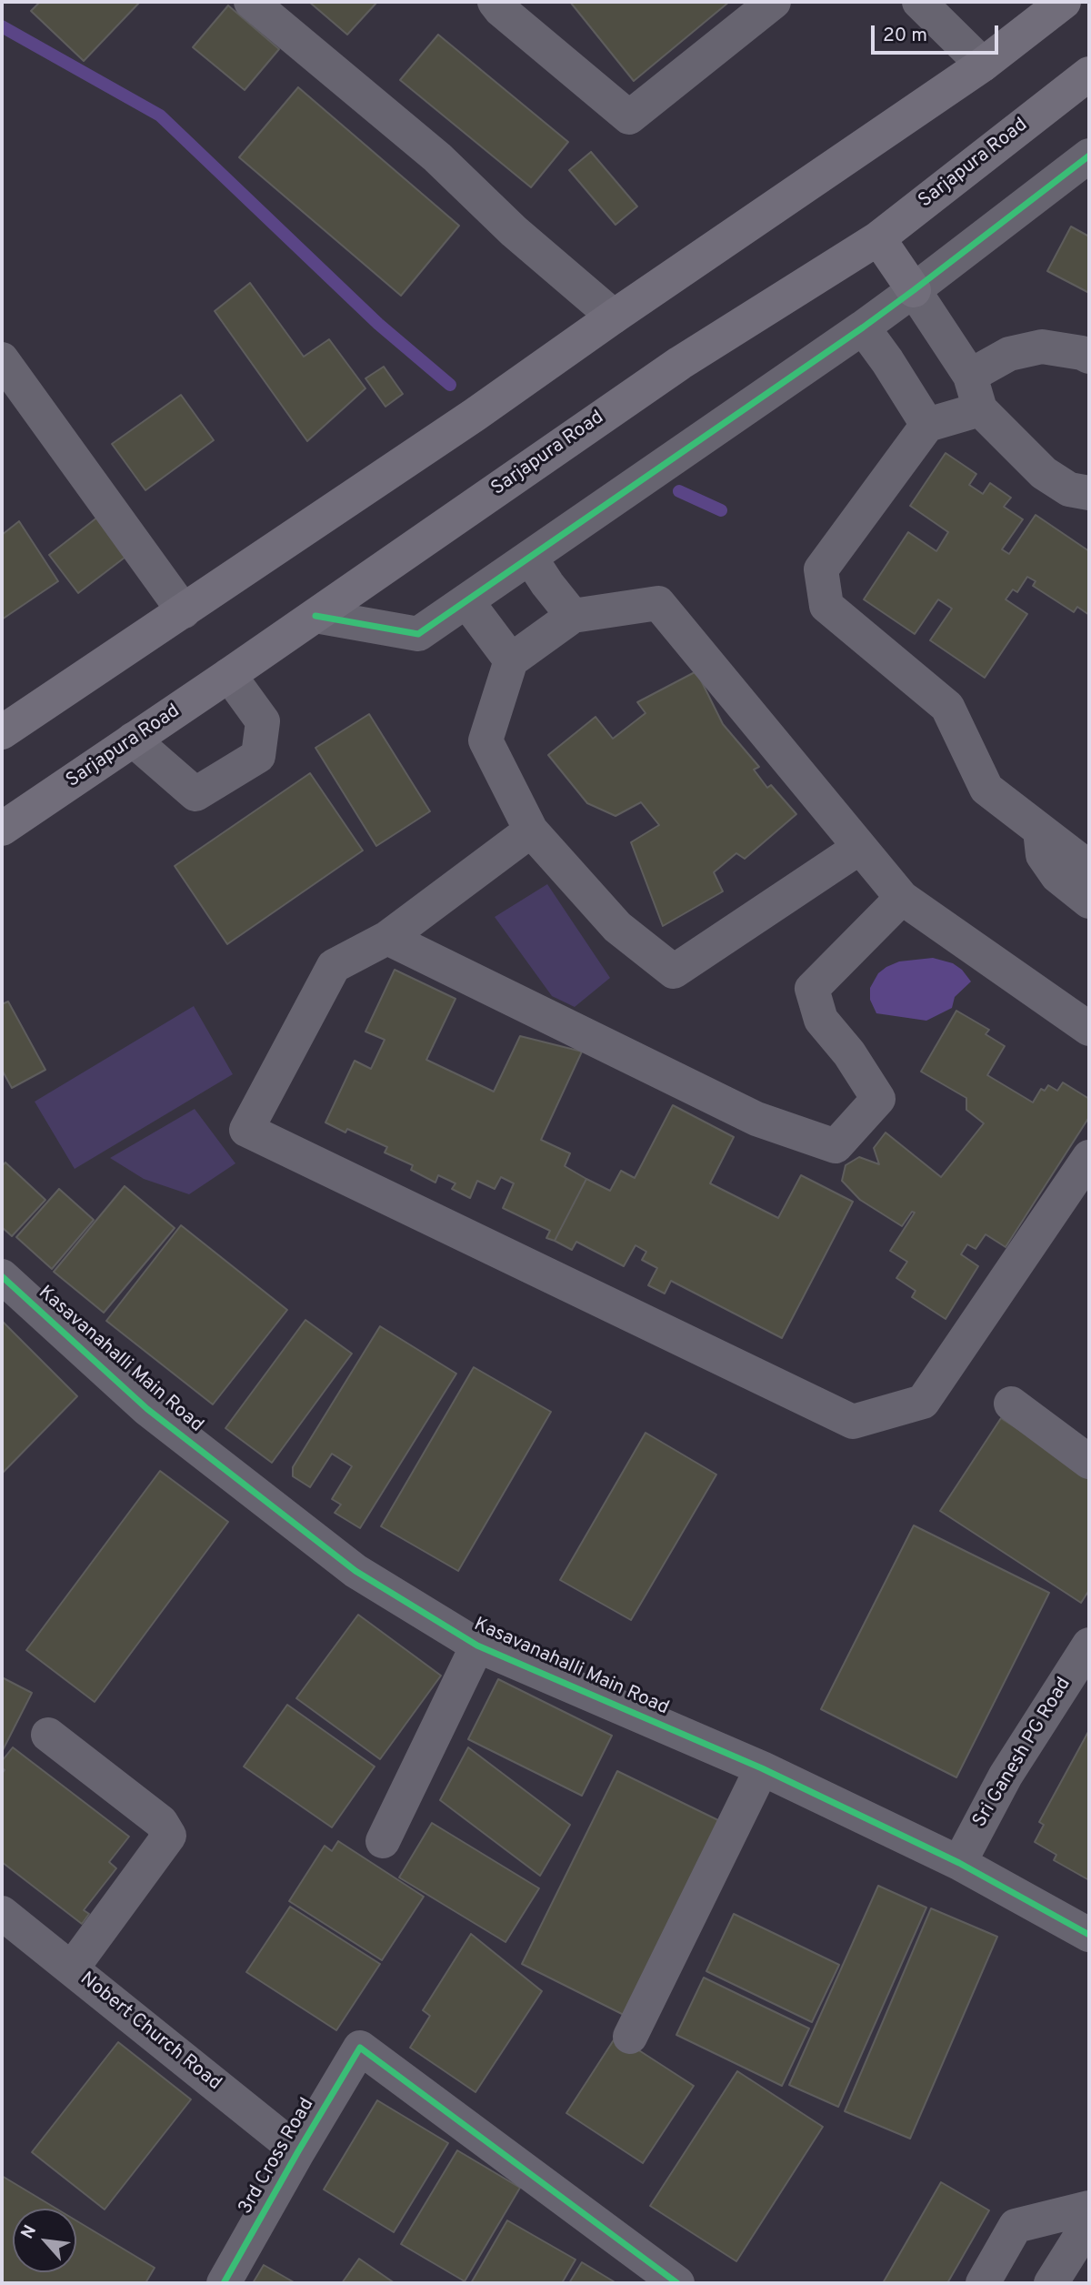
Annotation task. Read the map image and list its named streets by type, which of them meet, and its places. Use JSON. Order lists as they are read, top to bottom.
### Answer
{
  "streets": {
    "main road": ["Sarjapura Road"],
    "street": [
      "Kasavanahalli Main Road",
      "Sri Ganesh PG Road",
      "Nobert Church Road",
      "3rd Cross Road"
    ]
  },
  "crossings": [
    ["Kasavanahalli Main Road", "Sri Ganesh PG Road"],
    ["Nobert Church Road", "3rd Cross Road"]
  ],
  "scale_bar": "20 m",
  "north": "top left"
}
